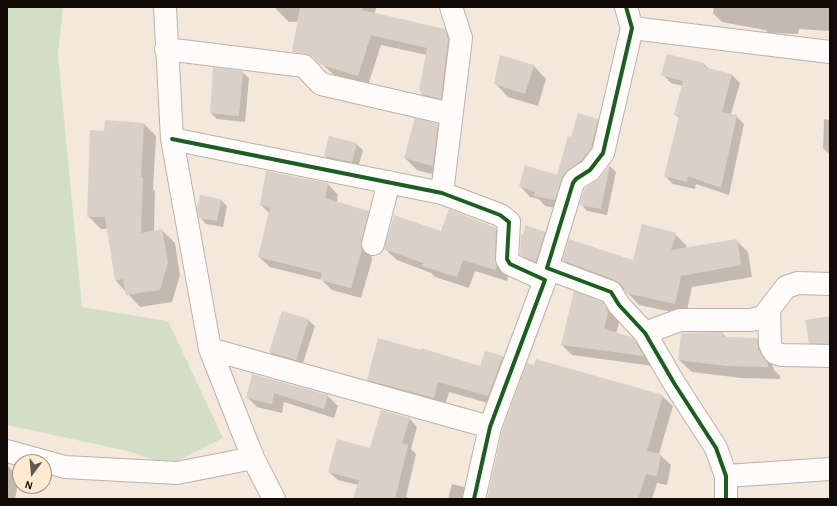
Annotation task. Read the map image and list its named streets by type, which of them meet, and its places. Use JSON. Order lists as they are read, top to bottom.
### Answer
{
  "north": "bottom"
}
